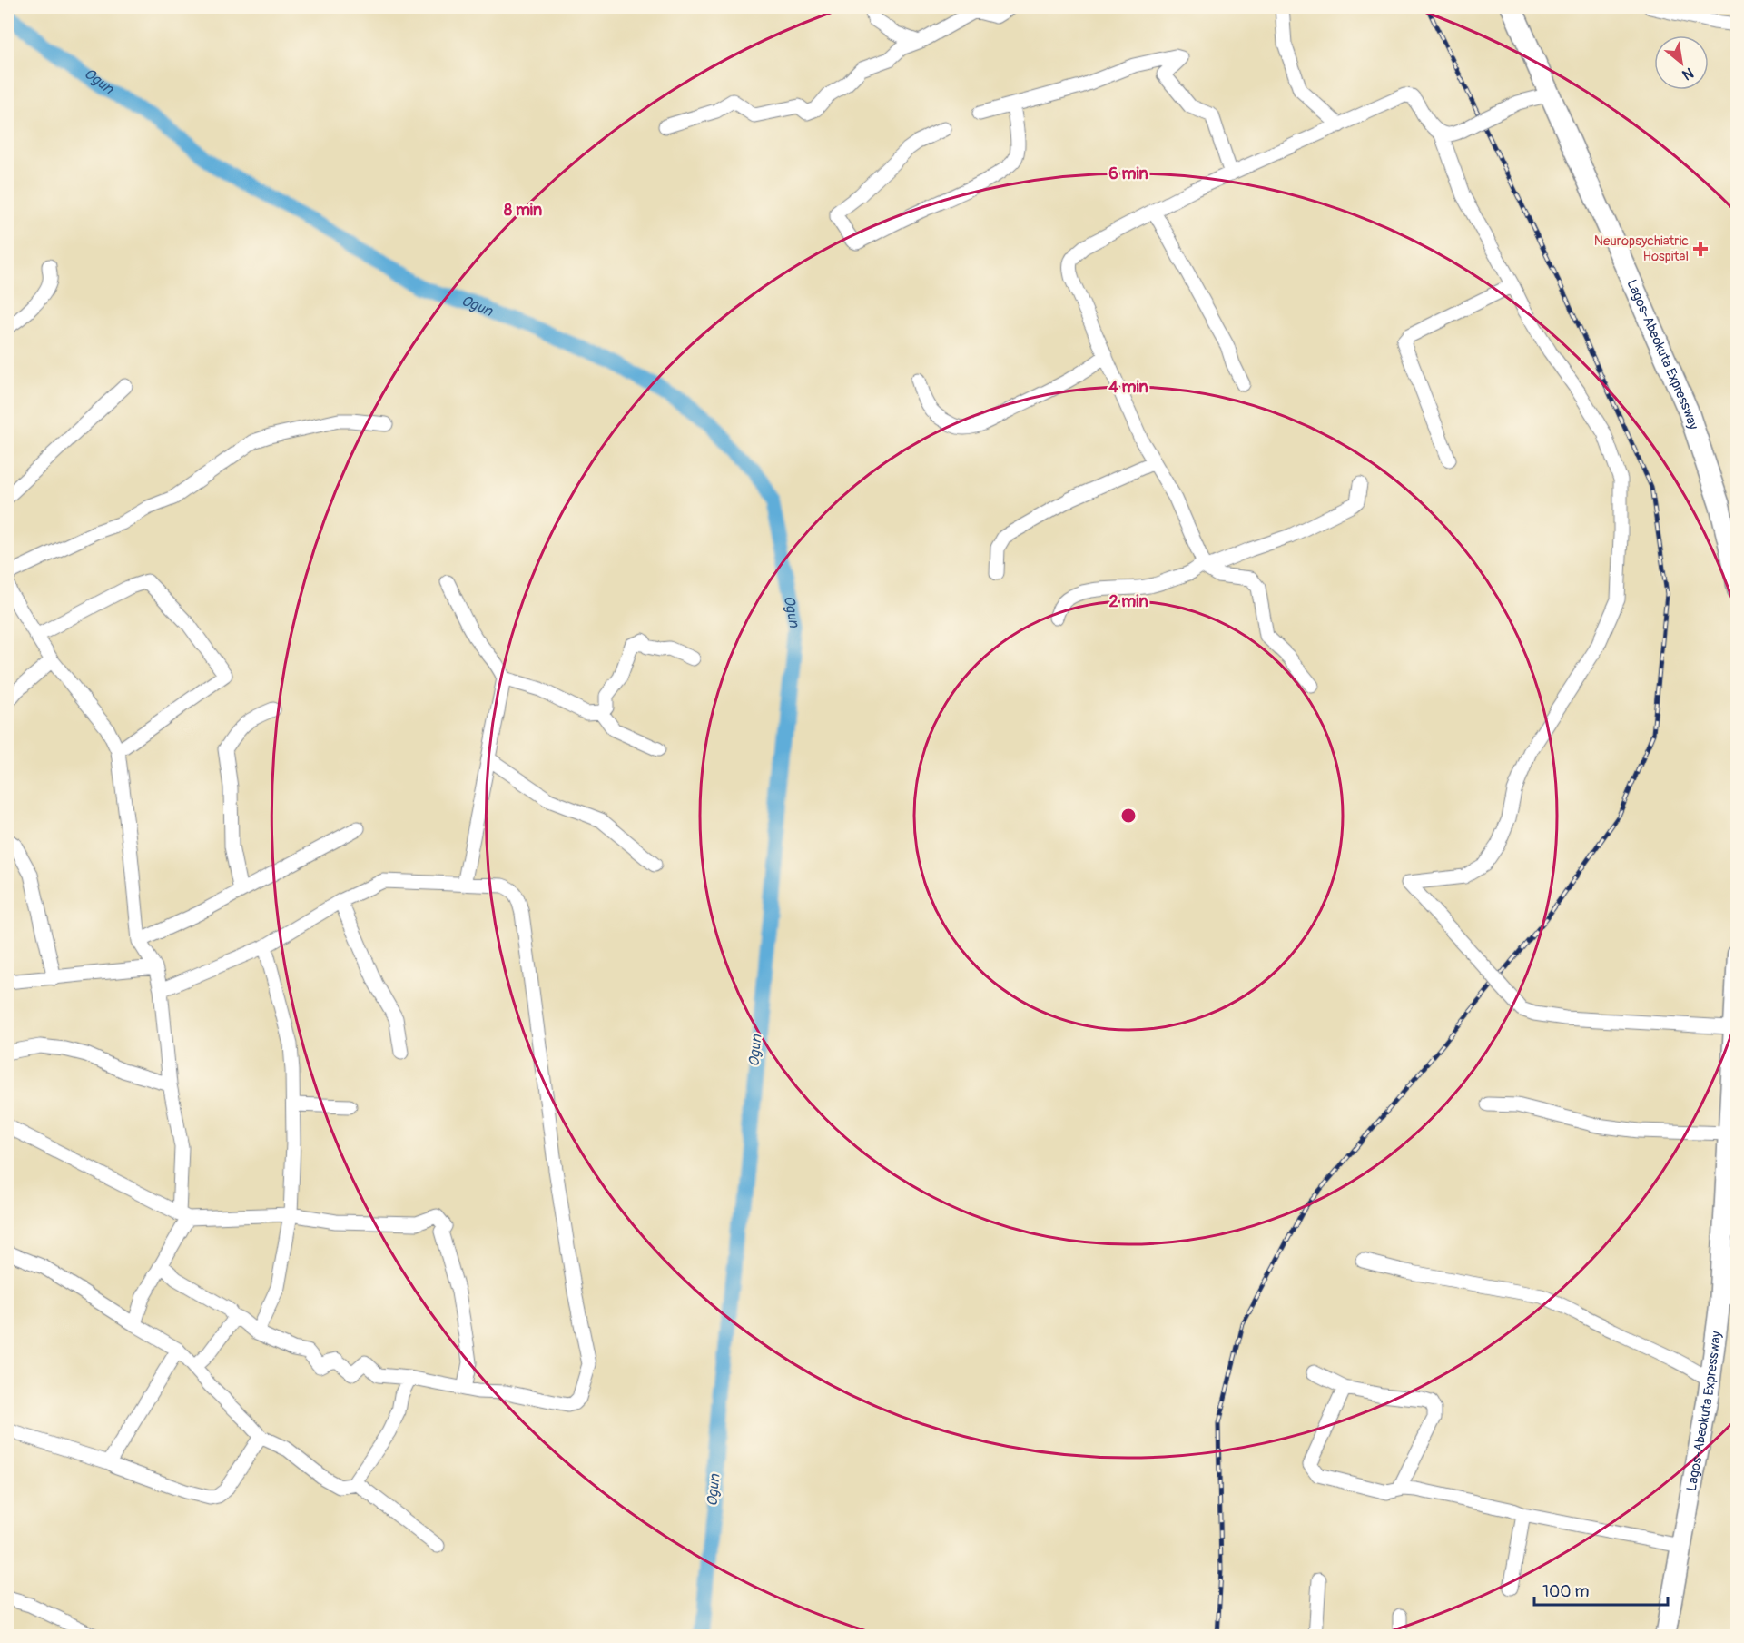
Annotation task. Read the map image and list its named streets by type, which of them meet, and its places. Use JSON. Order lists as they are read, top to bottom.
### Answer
{
  "streets": {
    "highway": ["Lagos-Abeokuta Expressway"]
  },
  "water": ["Ogun"],
  "places": {
    "health": ["Neuropsychiatric Hospital"]
  },
  "scale_bar": "100 m",
  "north": "bottom right",
  "rings": [
    "6 min",
    "8 min",
    "4 min",
    "2 min"
  ]
}
